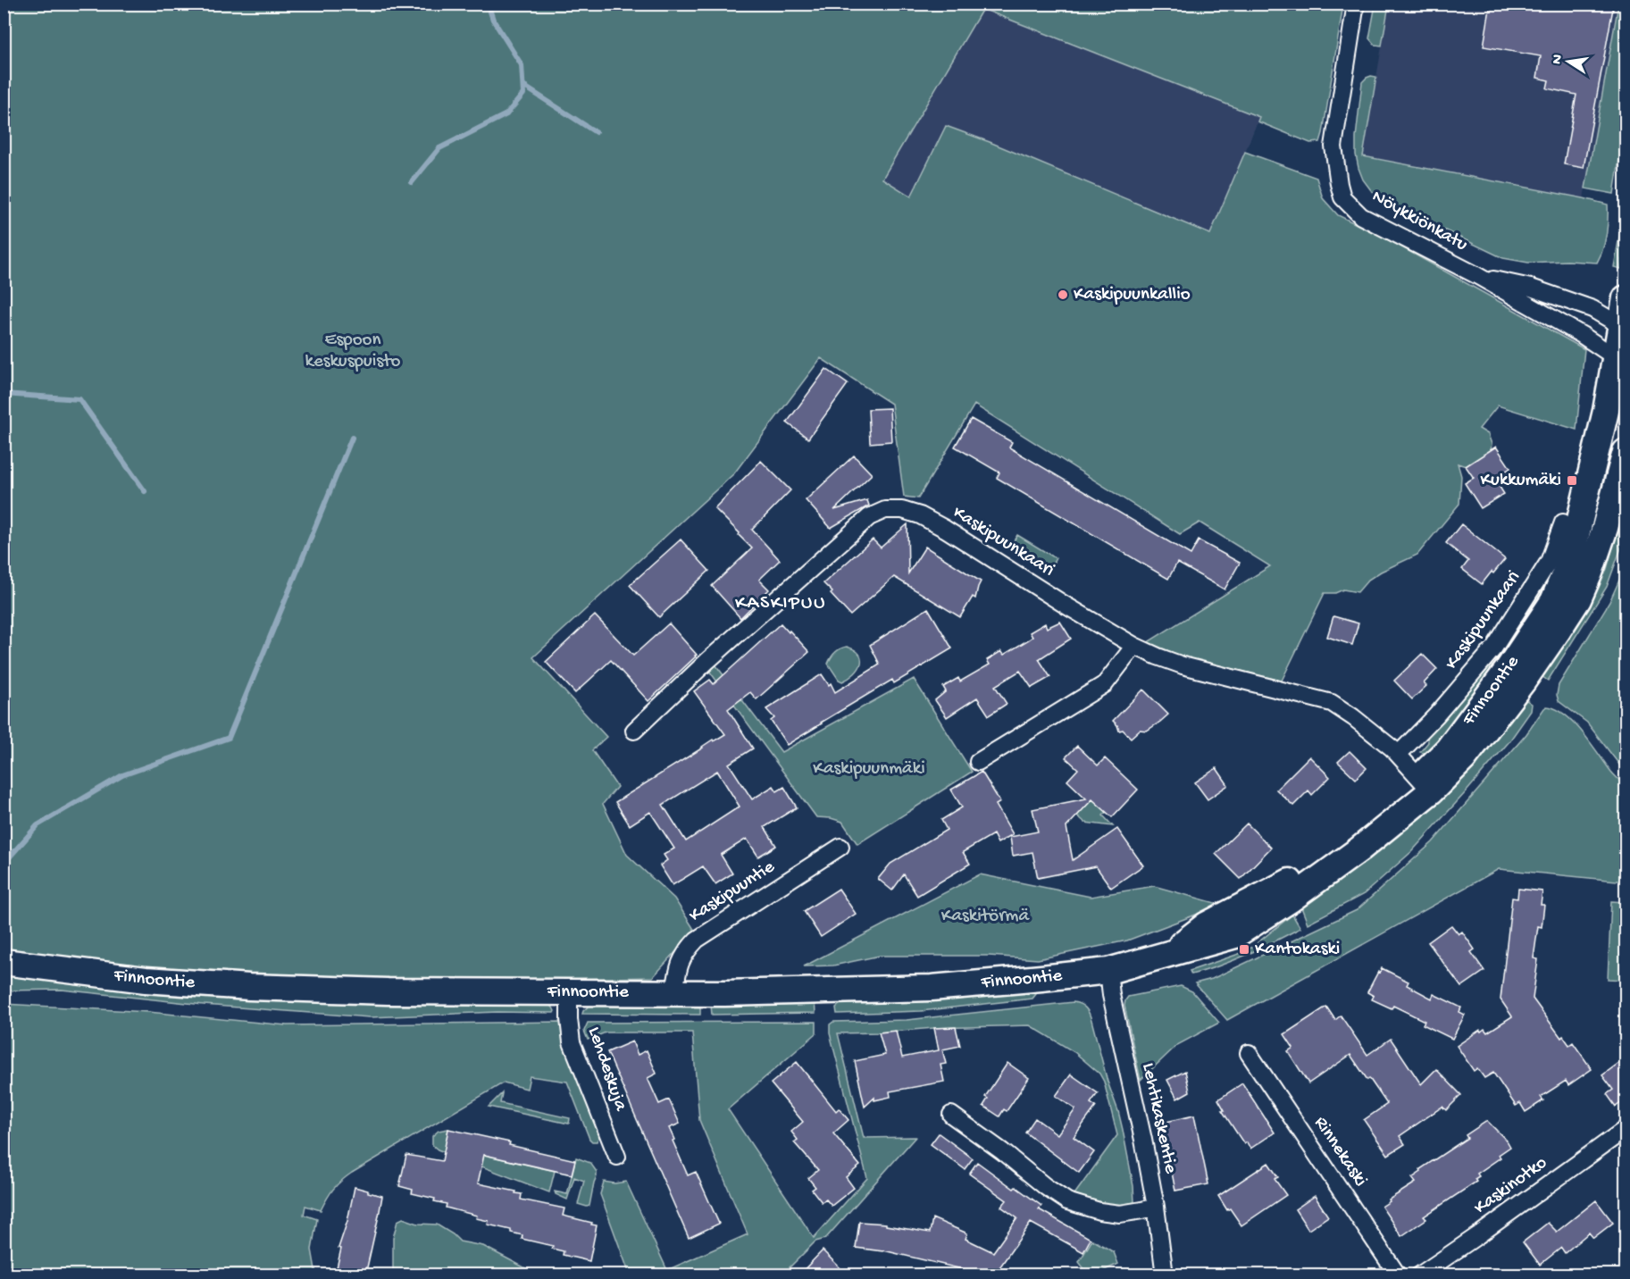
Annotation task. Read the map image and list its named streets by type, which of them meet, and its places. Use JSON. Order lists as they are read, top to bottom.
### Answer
{
  "streets": {
    "main road": ["Finnoontie"],
    "street": [
      "Nöykkiönkatu",
      "Kaskipuunkaari",
      "Kaskipuuntie",
      "Lehdeskuja",
      "Lehtikaskentie",
      "Rinnekaski",
      "Kaskinotko"
    ]
  },
  "crossings": [
    ["Nöykkiönkatu", "Finnoontie"],
    ["Kaskipuunkaari", "Finnoontie"],
    ["Finnoontie", "Kaskipuuntie"],
    ["Finnoontie", "Lehdeskuja"],
    ["Finnoontie", "Lehtikaskentie"]
  ],
  "districts": ["KASKIPUU"],
  "parks": ["Espoon keskuspuisto", "Kaskipuunmäki", "Kaskitörmä"],
  "places": {
    "other": ["Kaskipuunkallio"],
    "transit": ["Kukkumäki", "Kantokaski"]
  },
  "north": "left"
}
